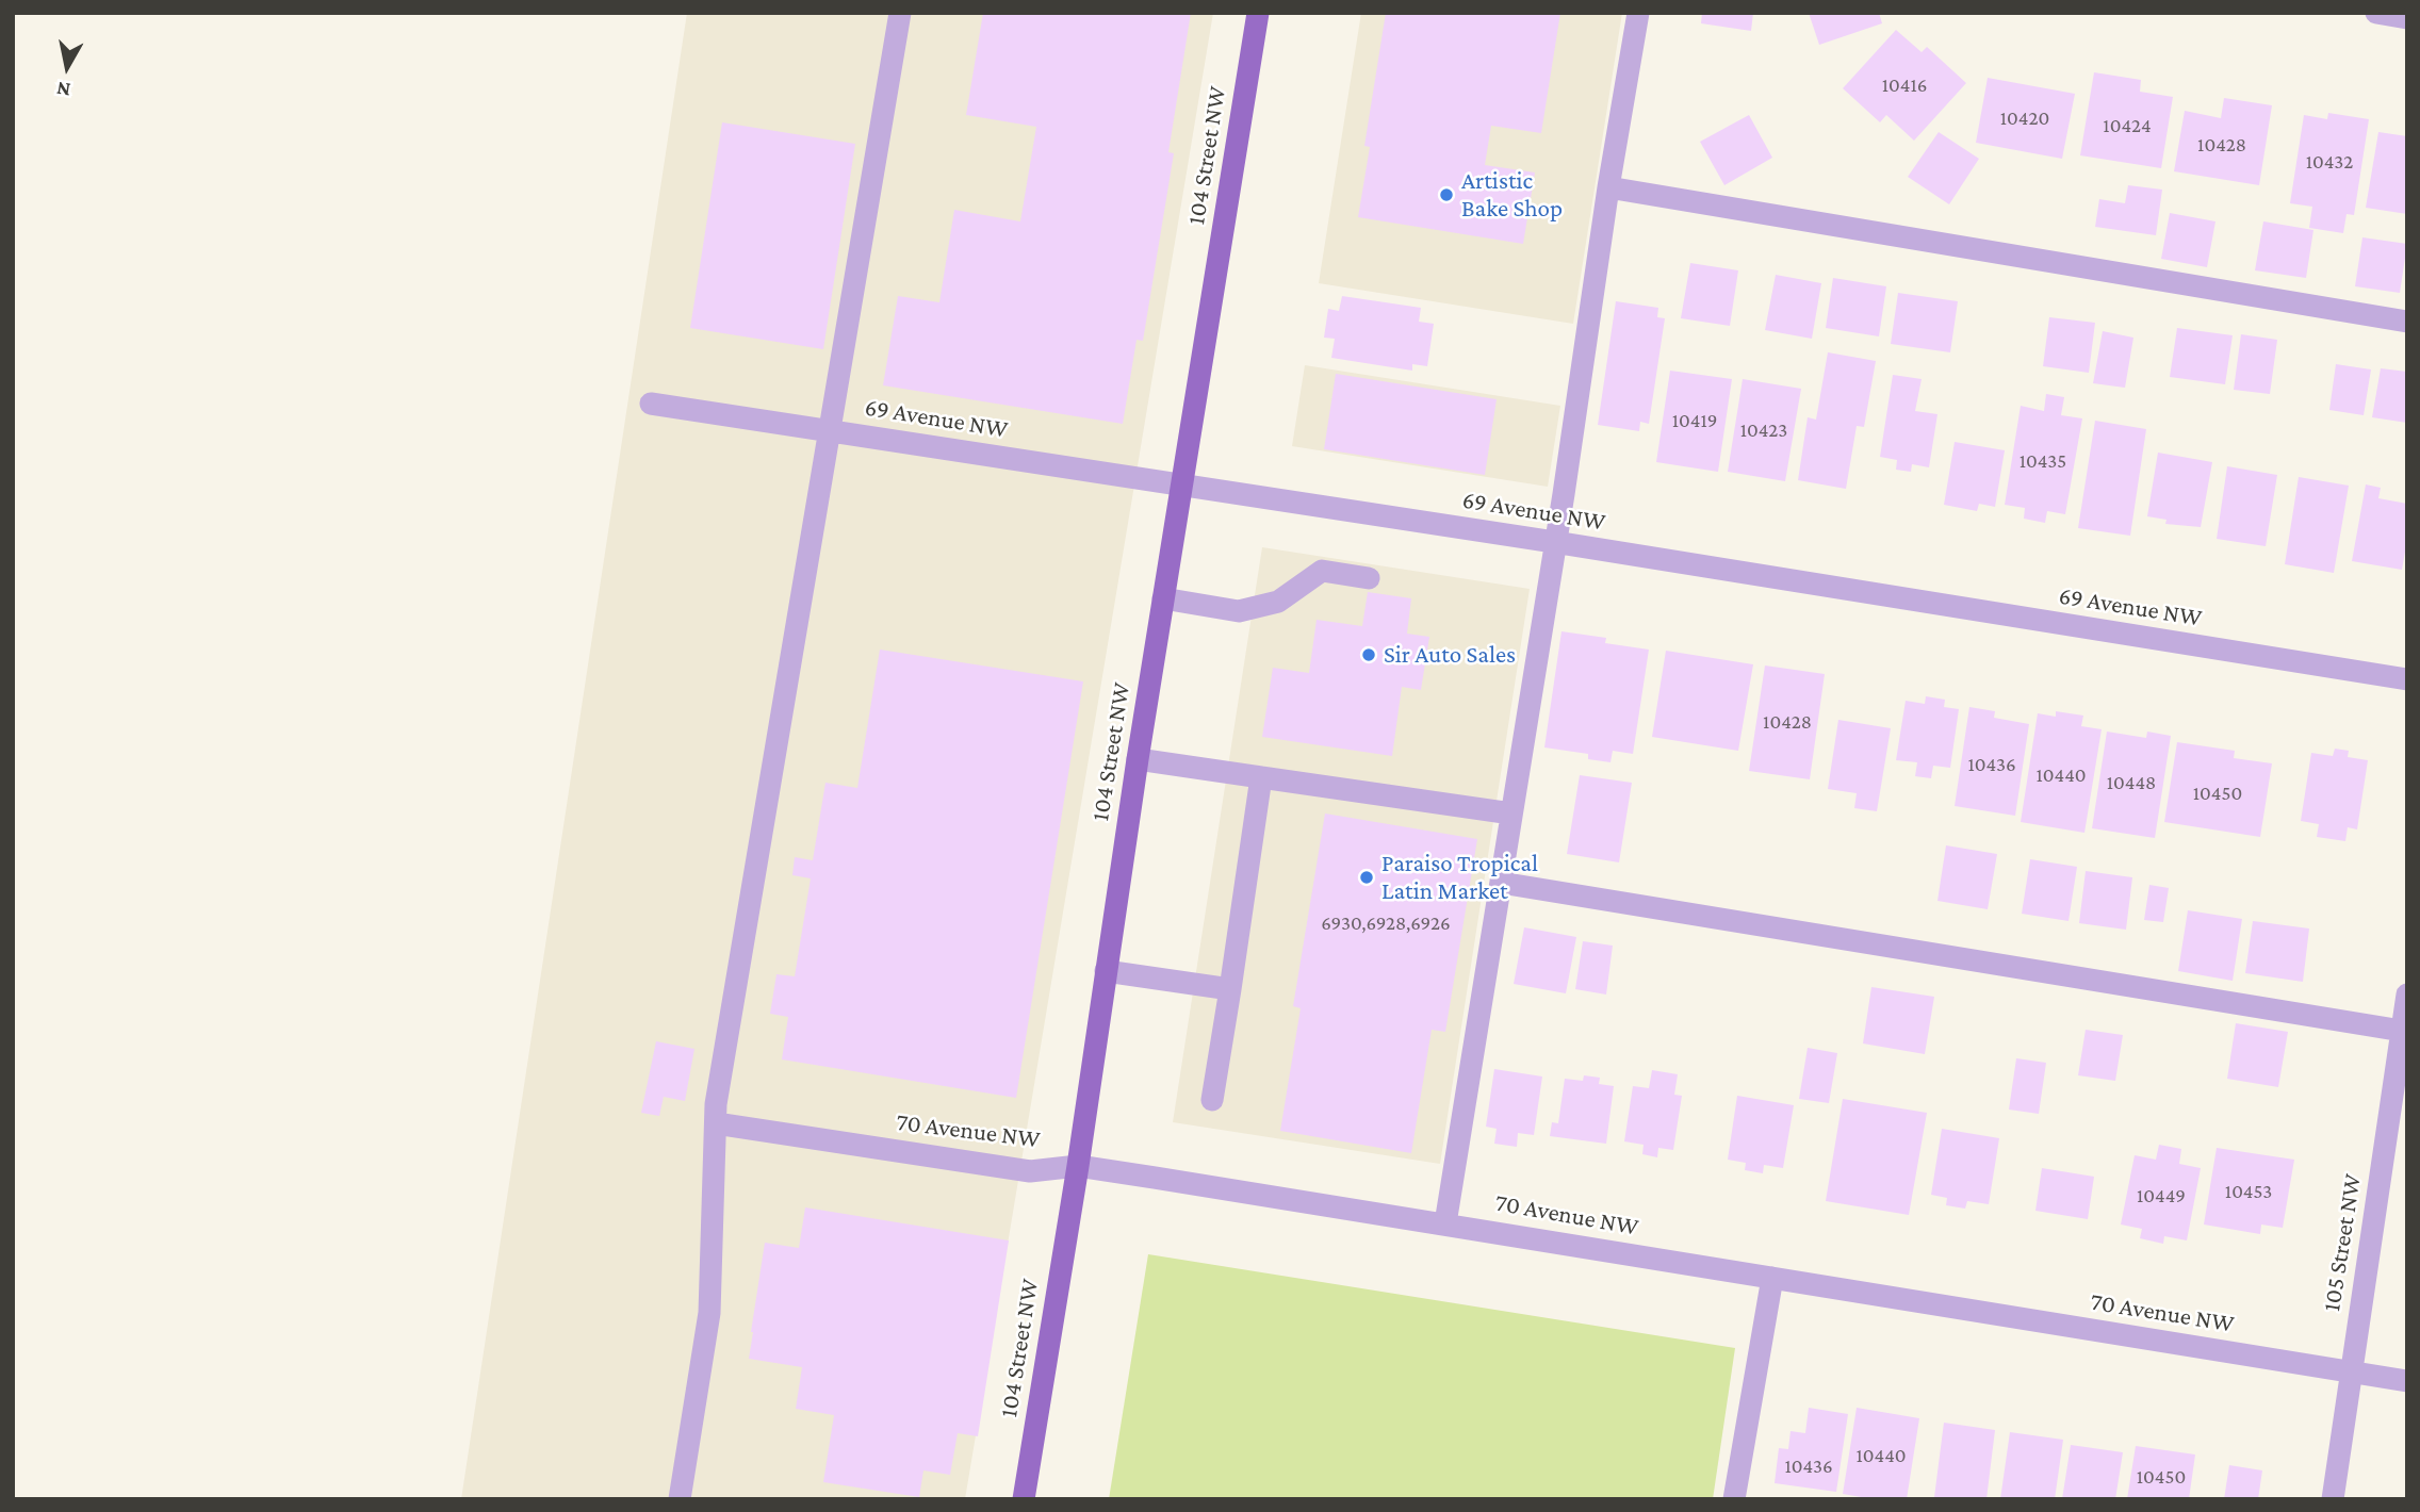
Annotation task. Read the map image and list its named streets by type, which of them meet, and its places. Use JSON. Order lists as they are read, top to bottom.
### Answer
{
  "streets": {
    "main road": ["104 Street NW"],
    "street": ["69 Avenue NW", "70 Avenue NW", "105 Street NW"]
  },
  "crossings": [
    ["104 Street NW", "69 Avenue NW"],
    ["104 Street NW", "70 Avenue NW"],
    ["70 Avenue NW", "105 Street NW"]
  ],
  "places": ["Artistic Bake Shop", "Sir Auto Sales", "Paraiso Tropical Latin Market"],
  "house_numbers": [
    "10416",
    "10420",
    "10424",
    "10428",
    "10432",
    "10419",
    "10423",
    "10435",
    "10428",
    "10436",
    "10440",
    "10448",
    "10450",
    "6930,6928,6926",
    "10453",
    "10449",
    "10440",
    "10436",
    "10450"
  ],
  "north": "bottom"
}
